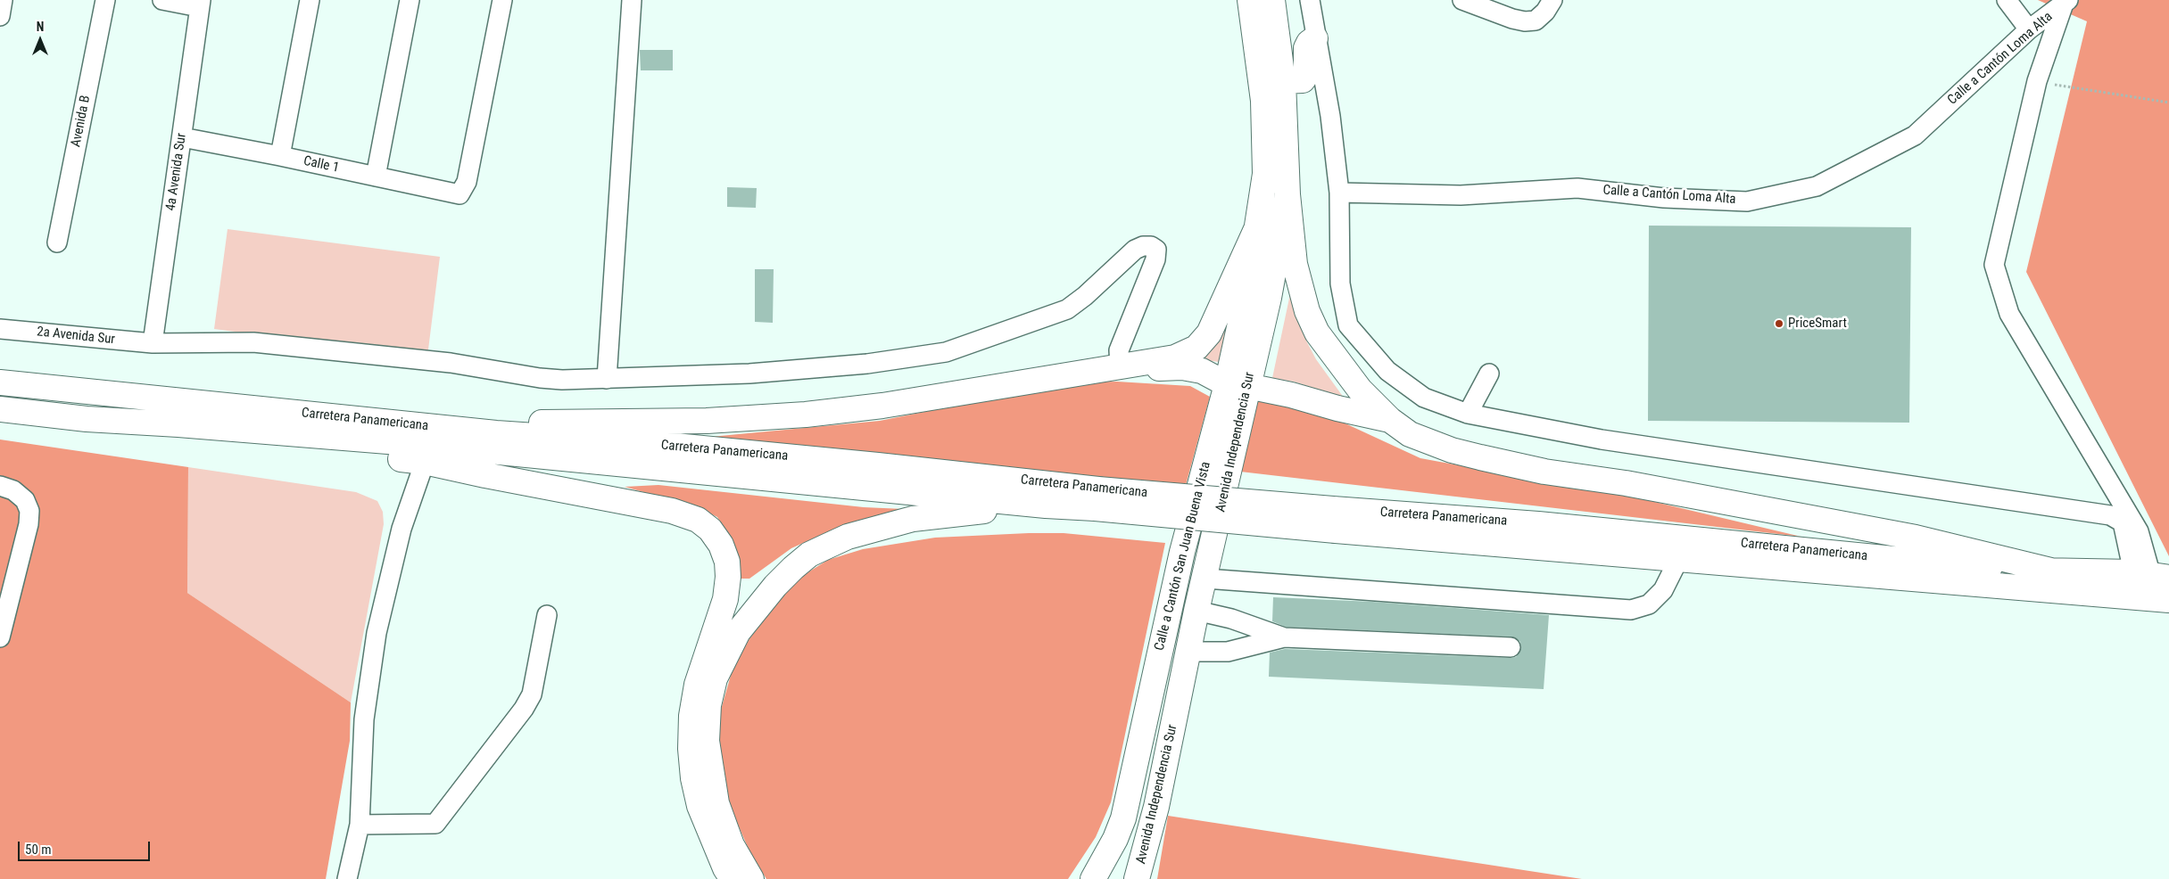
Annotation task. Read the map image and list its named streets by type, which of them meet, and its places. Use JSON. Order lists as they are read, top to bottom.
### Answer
{
  "streets": {
    "highway": ["Carretera Panamericana", "Avenida Independencia Sur", "Calle a Cantón San Juan Buena Vista"],
    "street": [
      "Calle a Cantón Loma Alta",
      "Avenida B",
      "Calle 1",
      "4a Avenida Sur",
      "2a Avenida Sur"
    ]
  },
  "crossings": [
    ["Calle 1", "4a Avenida Sur"],
    ["4a Avenida Sur", "2a Avenida Sur"],
    ["Avenida Independencia Sur", "Calle a Cantón San Juan Buena Vista"]
  ],
  "places": ["PriceSmart"],
  "scale_bar": "50 m",
  "north": "top"
}
